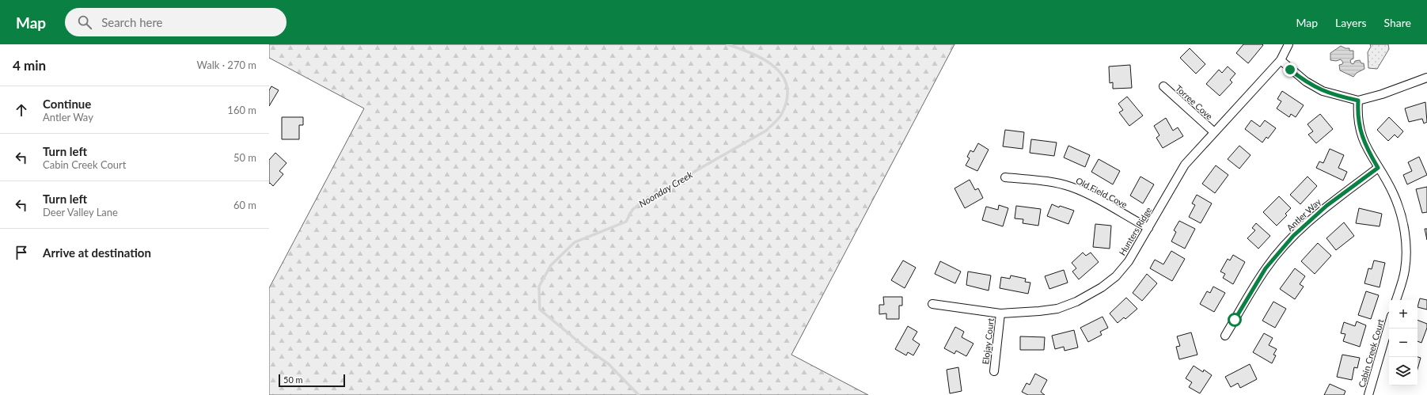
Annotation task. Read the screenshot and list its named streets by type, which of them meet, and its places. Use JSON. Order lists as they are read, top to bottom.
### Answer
{
  "streets": {
    "street": [
      "Torree Cove",
      "Old Field Cove",
      "Antler Way",
      "Hunters Ridge",
      "Elojay Court",
      "Cabin Creek Court"
    ]
  },
  "crossings": [
    ["Torree Cove", "Hunters Ridge"],
    ["Old Field Cove", "Hunters Ridge"],
    ["Hunters Ridge", "Elojay Court"]
  ],
  "water": ["Noonday Creek"],
  "scale_bar": "50 m",
  "page": {
    "header": "Map",
    "search": "Search here",
    "nav": ["Map", "Layers", "Share"],
    "heading": ["4 min", "Walk · 270 m"],
    "list": [
      ["Continue", "Antler Way", "160 m"],
      ["Turn left", "Cabin Creek Court", "50 m"],
      ["Turn left", "Deer Valley Lane", "60 m"],
      "Arrive at destination"
    ],
    "map_buttons": ["+", "−"],
    "scale": "50 m"
  }
}
